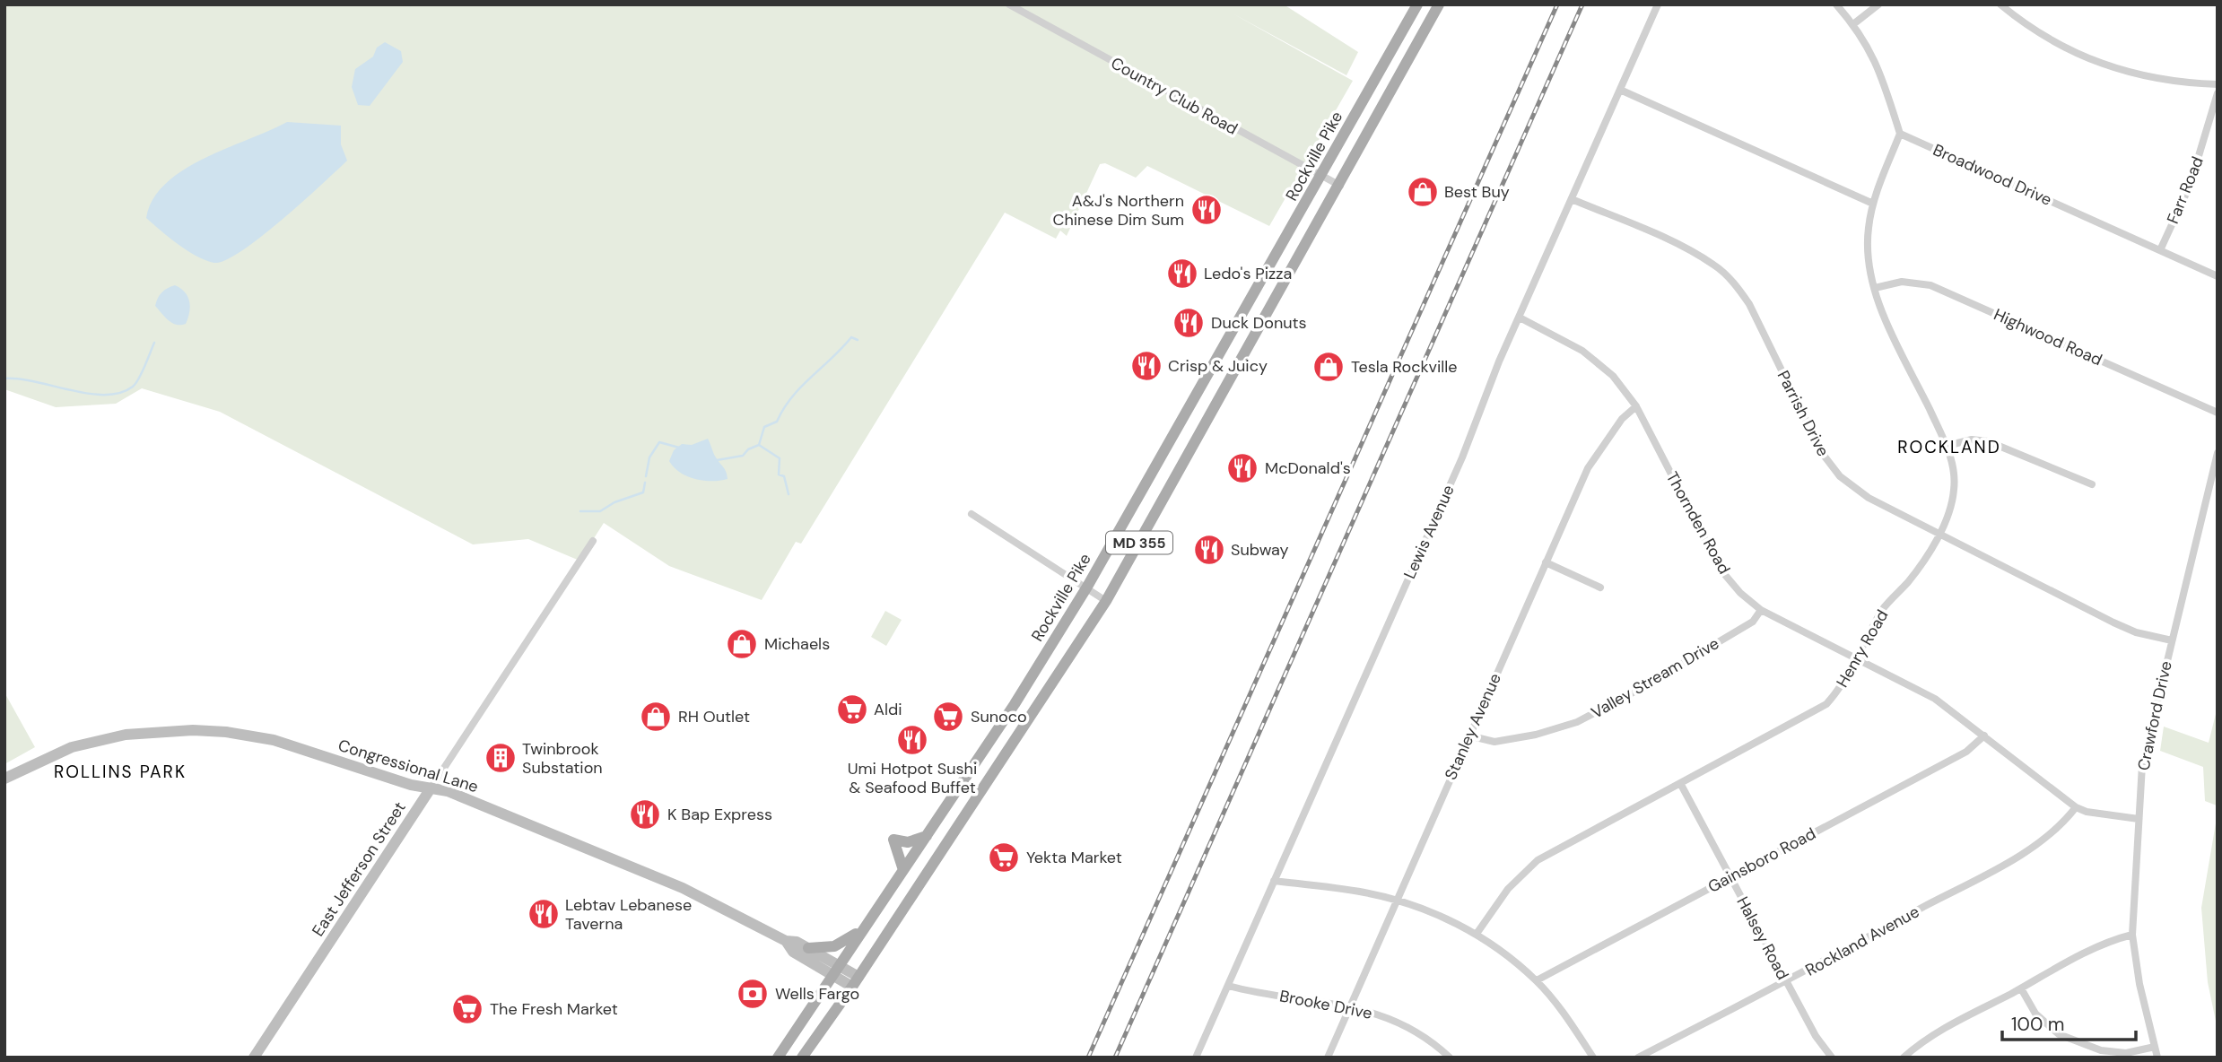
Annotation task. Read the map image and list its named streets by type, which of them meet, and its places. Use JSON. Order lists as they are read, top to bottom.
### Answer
{
  "streets": {
    "main road": ["Rockville Pike", "MD 355"],
    "street": [
      "Country Club Road",
      "Broadwood Drive",
      "Farr Road",
      "Highwood Road",
      "Parrish Drive",
      "Thornden Road",
      "Lewis Avenue",
      "Henry Road",
      "Valley Stream Drive",
      "Crawford Drive",
      "Stanley Avenue",
      "Congressional Lane",
      "Gainsboro Road",
      "East Jefferson Street",
      "Halsey Road",
      "Rockland Avenue",
      "Brooke Drive"
    ]
  },
  "crossings": [
    ["Country Club Road", "Rockville Pike"],
    ["Country Club Road", "MD 355"],
    ["Rockville Pike", "Congressional Lane"],
    ["Broadwood Drive", "Farr Road"],
    ["Broadwood Drive", "Henry Road"],
    ["Highwood Road", "Henry Road"],
    ["Parrish Drive", "Lewis Avenue"],
    ["Parrish Drive", "Henry Road"],
    ["Parrish Drive", "Crawford Drive"],
    ["Thornden Road", "Lewis Avenue"],
    ["Thornden Road", "Henry Road"],
    ["Thornden Road", "Valley Stream Drive"],
    ["Thornden Road", "Crawford Drive"],
    ["Thornden Road", "Stanley Avenue"],
    ["Thornden Road", "Gainsboro Road"],
    ["Thornden Road", "Rockland Avenue"],
    ["Lewis Avenue", "Brooke Drive"],
    ["MD 355", "Congressional Lane"],
    ["Henry Road", "Halsey Road"],
    ["Valley Stream Drive", "Stanley Avenue"],
    ["Stanley Avenue", "Brooke Drive"],
    ["Congressional Lane", "East Jefferson Street"],
    ["Gainsboro Road", "Halsey Road"],
    ["Halsey Road", "Rockland Avenue"]
  ],
  "districts": ["ROCKLAND", "ROLLINS PARK"],
  "places": {
    "shop": [
      "Best Buy",
      "Tesla Rockville",
      "Michaels",
      "RH Outlet"
    ],
    "restaurant": [
      "A&J's Northern Chinese Dim Sum",
      "Ledo's Pizza",
      "Duck Donuts",
      "Crisp & Juicy",
      "McDonald's",
      "Subway",
      "Umi Hotpot Sushi & Seafood Buffet",
      "K Bap Express",
      "Lebtav Lebanese Taverna"
    ],
    "supermarket": [
      "Aldi",
      "Sunoco",
      "Yekta Market",
      "The Fresh Market"
    ],
    "building": ["Twinbrook Substation"],
    "bank": ["Wells Fargo"]
  },
  "scale_bar": "100 m"
}
